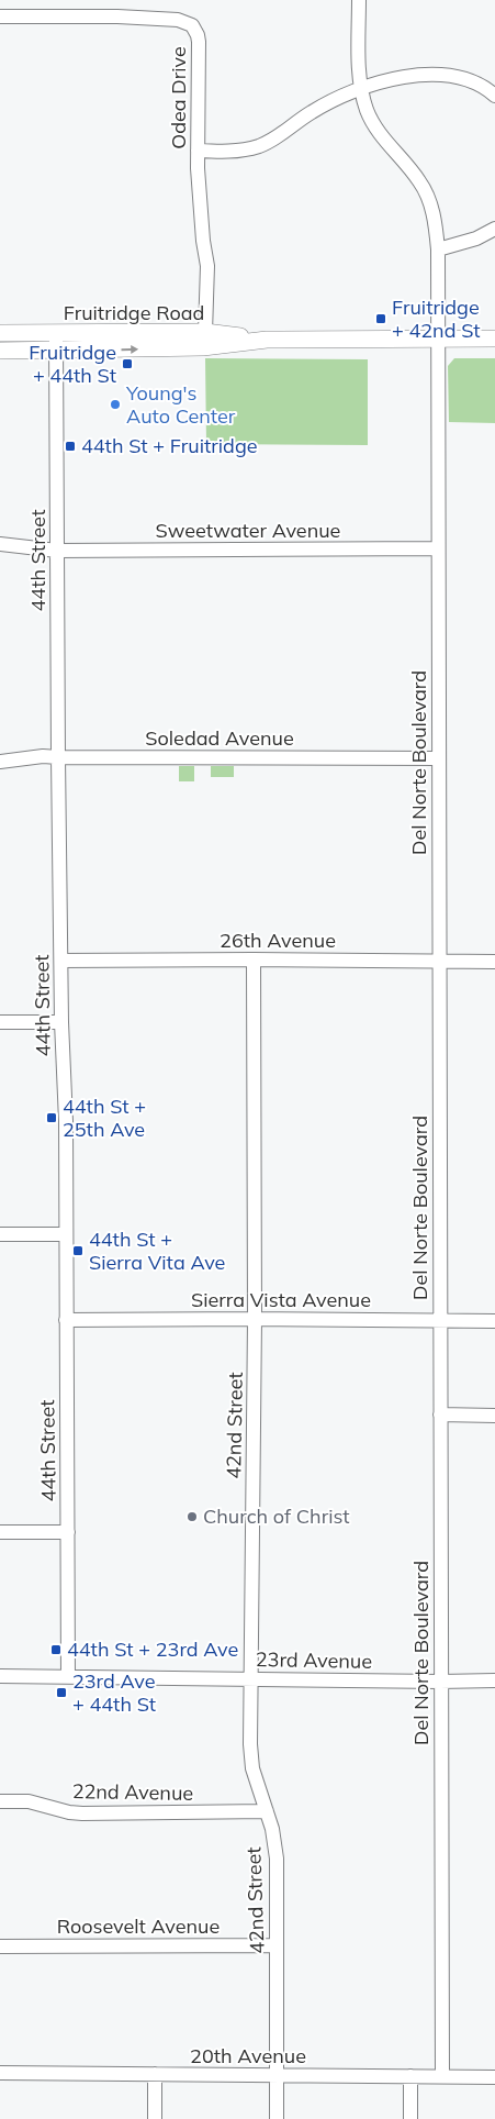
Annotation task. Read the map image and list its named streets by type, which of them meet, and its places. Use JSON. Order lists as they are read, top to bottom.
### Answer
{
  "streets": {
    "main road": ["Fruitridge Road"],
    "street": [
      "Odea Drive",
      "Sweetwater Avenue",
      "44th Street",
      "Soledad Avenue",
      "Del Norte Boulevard",
      "26th Avenue",
      "Sierra Vista Avenue",
      "42nd Street",
      "23rd Avenue",
      "22nd Avenue",
      "Roosevelt Avenue",
      "20th Avenue"
    ]
  },
  "crossings": [
    ["Odea Drive", "Fruitridge Road"],
    ["Fruitridge Road", "44th Street"],
    ["Fruitridge Road", "Del Norte Boulevard"],
    ["Sweetwater Avenue", "44th Street"],
    ["Sweetwater Avenue", "Del Norte Boulevard"],
    ["44th Street", "Soledad Avenue"],
    ["44th Street", "26th Avenue"],
    ["44th Street", "Sierra Vista Avenue"],
    ["44th Street", "23rd Avenue"],
    ["Soledad Avenue", "Del Norte Boulevard"],
    ["Del Norte Boulevard", "26th Avenue"],
    ["Del Norte Boulevard", "Sierra Vista Avenue"],
    ["Del Norte Boulevard", "23rd Avenue"],
    ["Del Norte Boulevard", "20th Avenue"],
    ["26th Avenue", "42nd Street"],
    ["Sierra Vista Avenue", "42nd Street"],
    ["42nd Street", "23rd Avenue"],
    ["42nd Street", "22nd Avenue"],
    ["42nd Street", "Roosevelt Avenue"],
    ["42nd Street", "20th Avenue"]
  ],
  "places": {
    "transit": [
      "Fruitridge + 42nd St",
      "Fruitridge + 44th St",
      "44th St + Fruitridge",
      "44th St + 25th Ave",
      "44th St + Sierra Vita Ave",
      "44th St + 23rd Ave",
      "23rd Ave + 44th St"
    ],
    "other": ["Young's Auto Center", "Church of Christ"]
  }
}
